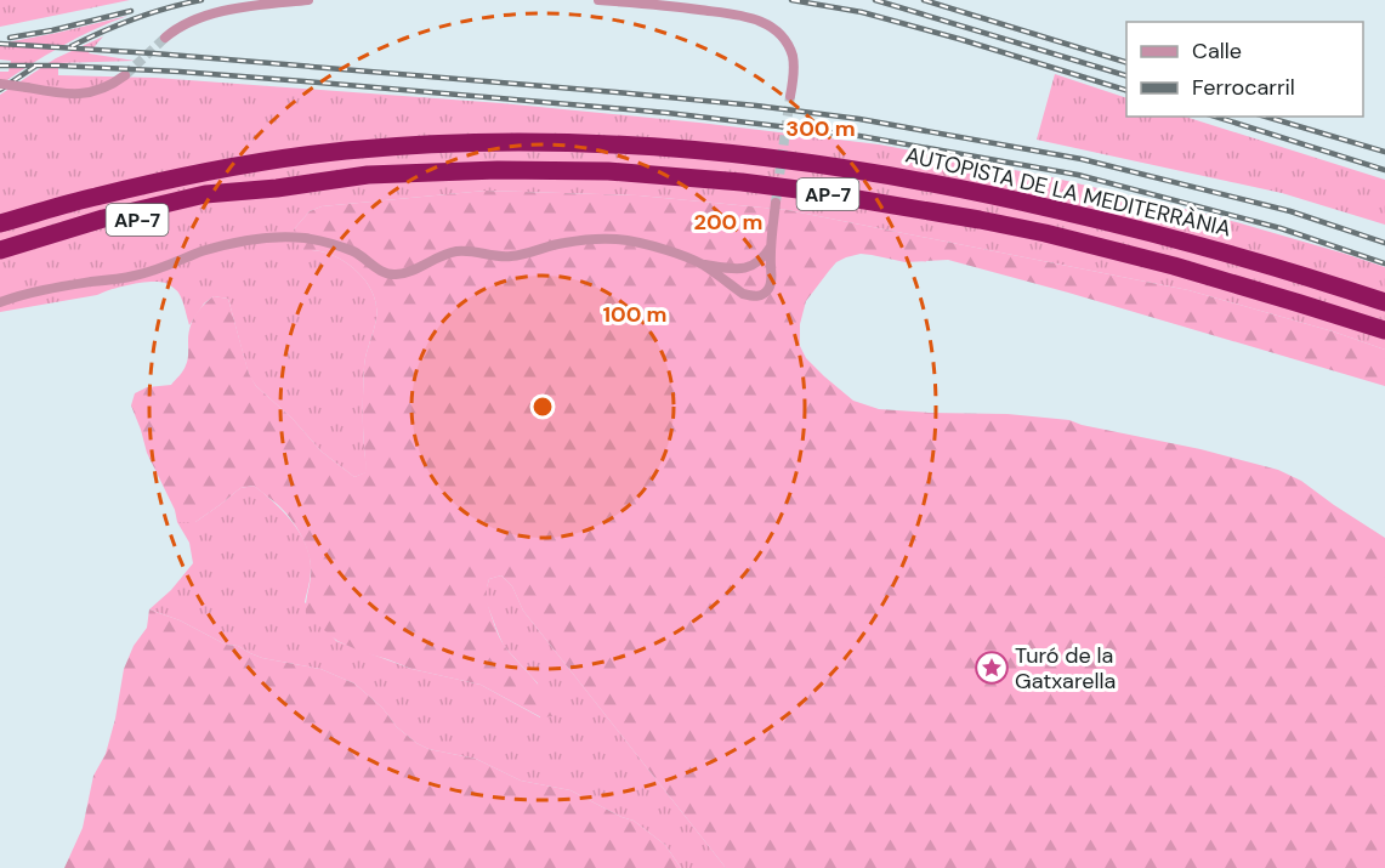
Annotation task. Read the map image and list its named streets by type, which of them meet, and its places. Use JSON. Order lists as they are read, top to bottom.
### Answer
{
  "streets": {
    "highway": ["AUTOPISTA DE LA MEDITERRÀNIA", "AP-7"]
  },
  "places": {
    "place": ["Turó de la Gatxarella"]
  },
  "legend": ["Calle", "Ferrocarril"],
  "rings": ["300 m", "200 m", "100 m"]
}
